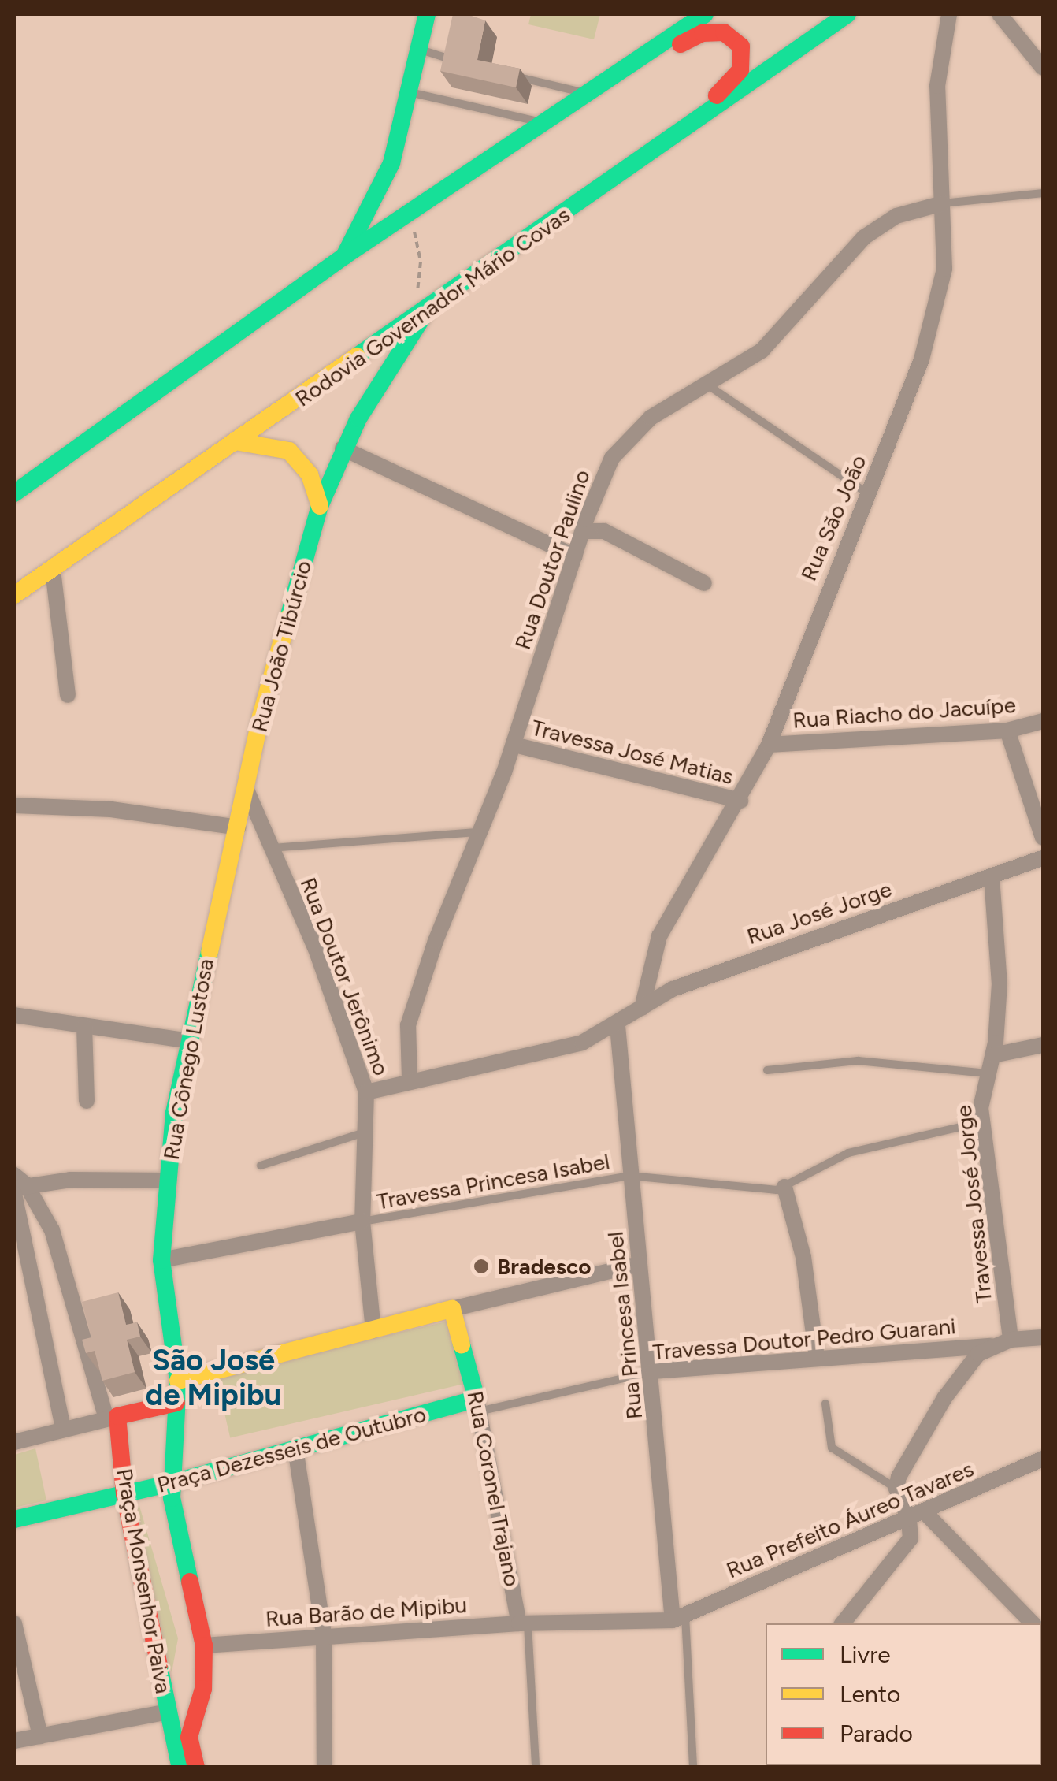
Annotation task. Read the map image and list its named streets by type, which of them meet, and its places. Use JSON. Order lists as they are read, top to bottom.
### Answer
{
  "streets": {
    "main road": [
      "Rodovia Governador Mário Covas",
      "Rua João Tibúrcio",
      "Rua Cônego Lustosa",
      "Praça Dezesseis de Outubro",
      "Rua Coronel Trajano",
      "Praça Monsenhor Paiva"
    ],
    "street": [
      "Rua São João",
      "Rua Doutor Paulino",
      "Rua Riacho do Jacuípe",
      "Travessa José Matias",
      "Rua José Jorge",
      "Rua Doutor Jerônimo",
      "Travessa José Jorge",
      "Rua Princesa Isabel",
      "Travessa Doutor Pedro Guarani",
      "Rua Prefeito Áureo Tavares",
      "Rua Barão de Mipibu"
    ],
    "lane": ["Travessa Princesa Isabel"]
  },
  "crossings": [
    ["Rodovia Governador Mário Covas", "Rua João Tibúrcio"],
    ["Rua São João", "Rua Doutor Paulino"],
    ["Rua São João", "Rua Riacho do Jacuípe"],
    ["Rua São João", "Travessa José Matias"],
    ["Rua São João", "Rua José Jorge"],
    ["Rua Doutor Paulino", "Travessa José Matias"],
    ["Rua Doutor Paulino", "Rua José Jorge"],
    ["Rua João Tibúrcio", "Rua Doutor Jerônimo"],
    ["Rua João Tibúrcio", "Rua Cônego Lustosa"],
    ["Rua José Jorge", "Rua Doutor Jerônimo"],
    ["Rua José Jorge", "Travessa José Jorge"],
    ["Rua José Jorge", "Rua Princesa Isabel"],
    ["Rua Doutor Jerônimo", "Rua Cônego Lustosa"],
    ["Rua Doutor Jerônimo", "Travessa Princesa Isabel"],
    ["Rua Cônego Lustosa", "Praça Monsenhor Paiva"],
    ["Travessa Princesa Isabel", "Rua Princesa Isabel"],
    ["Rua Princesa Isabel", "Travessa Doutor Pedro Guarani"],
    ["Rua Princesa Isabel", "Rua Prefeito Áureo Tavares"],
    ["Rua Princesa Isabel", "Rua Barão de Mipibu"],
    ["Travessa Doutor Pedro Guarani", "Praça Dezesseis de Outubro"],
    ["Travessa Doutor Pedro Guarani", "Rua Coronel Trajano"],
    ["Praça Dezesseis de Outubro", "Rua Coronel Trajano"],
    ["Praça Dezesseis de Outubro", "Praça Monsenhor Paiva"],
    ["Rua Coronel Trajano", "Rua Barão de Mipibu"],
    ["Rua Prefeito Áureo Tavares", "Rua Barão de Mipibu"],
    ["Praça Monsenhor Paiva", "Rua Barão de Mipibu"]
  ],
  "districts": ["São José de Mipibu"],
  "places": ["Bradesco"],
  "legend": ["Livre", "Lento", "Parado"]
}
